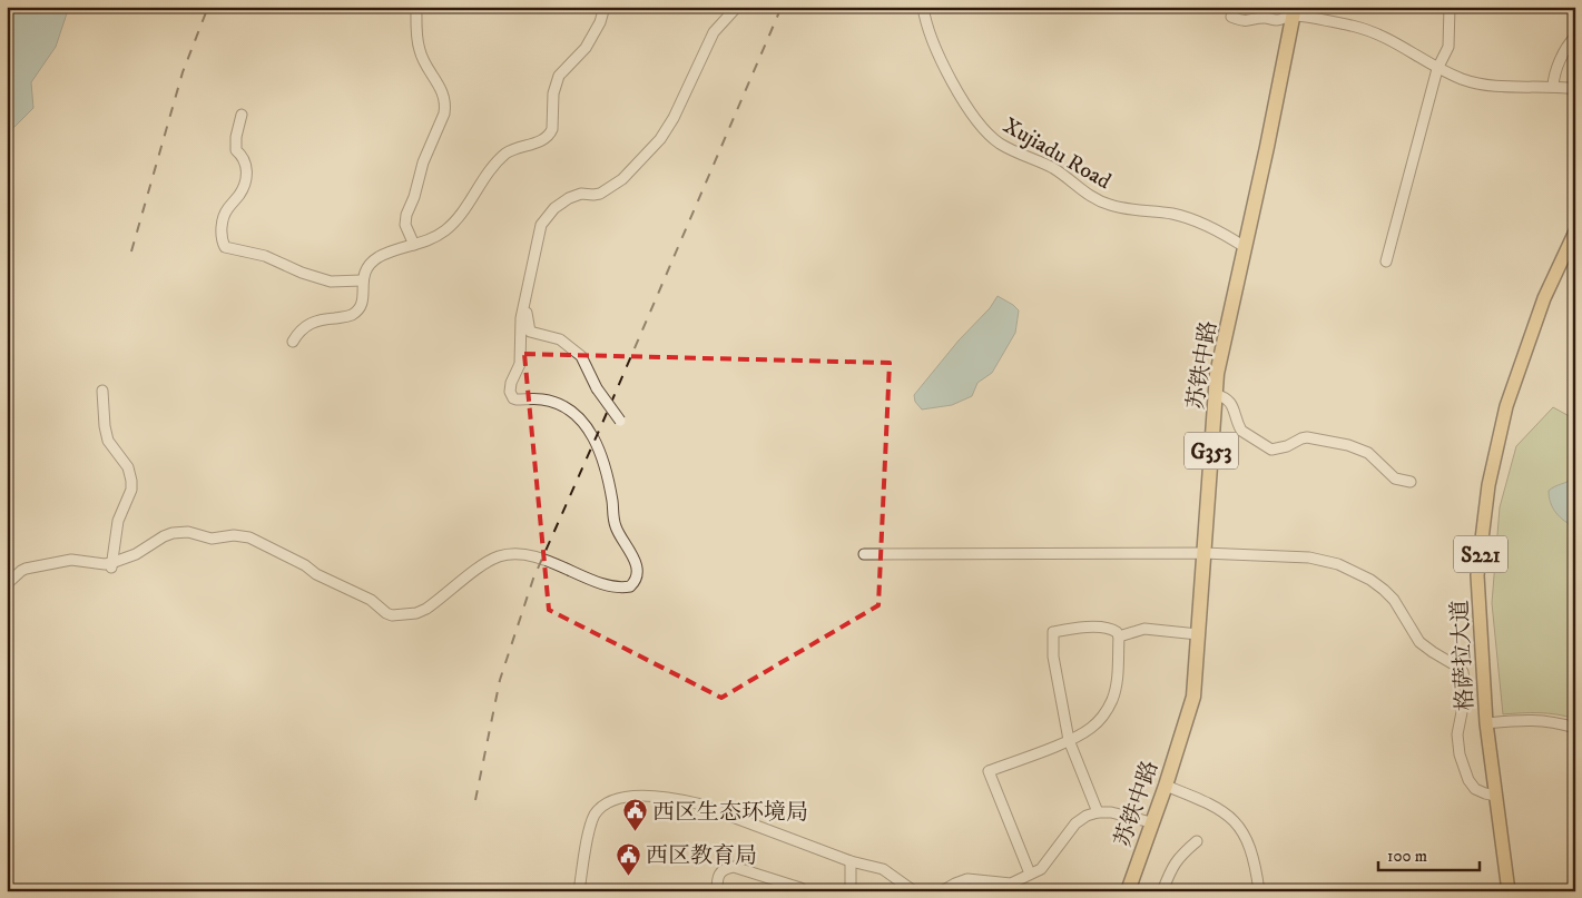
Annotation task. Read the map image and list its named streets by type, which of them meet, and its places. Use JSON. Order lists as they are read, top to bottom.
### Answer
{
  "streets": {
    "highway": ["苏铁中路", "G353"],
    "main road": ["S221", "格萨拉大道"],
    "street": ["Xujiadu Road"]
  },
  "crossings": [
    ["Xujiadu Road", "苏铁中路"]
  ],
  "places": {
    "public building": ["西区生态环境局", "西区教育局"]
  },
  "scale_bar": "100 m"
}
